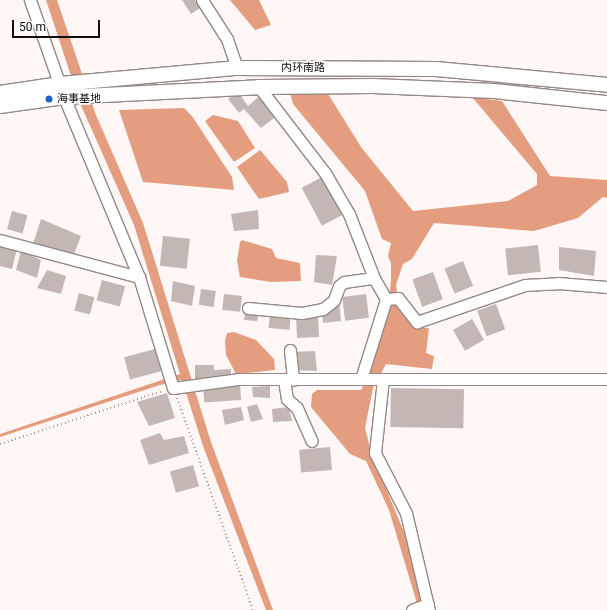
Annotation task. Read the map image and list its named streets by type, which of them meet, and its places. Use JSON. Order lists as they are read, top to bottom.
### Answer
{
  "streets": {
    "main road": ["内环南路"]
  },
  "places": ["海事基地"],
  "scale_bar": "50 m"
}
